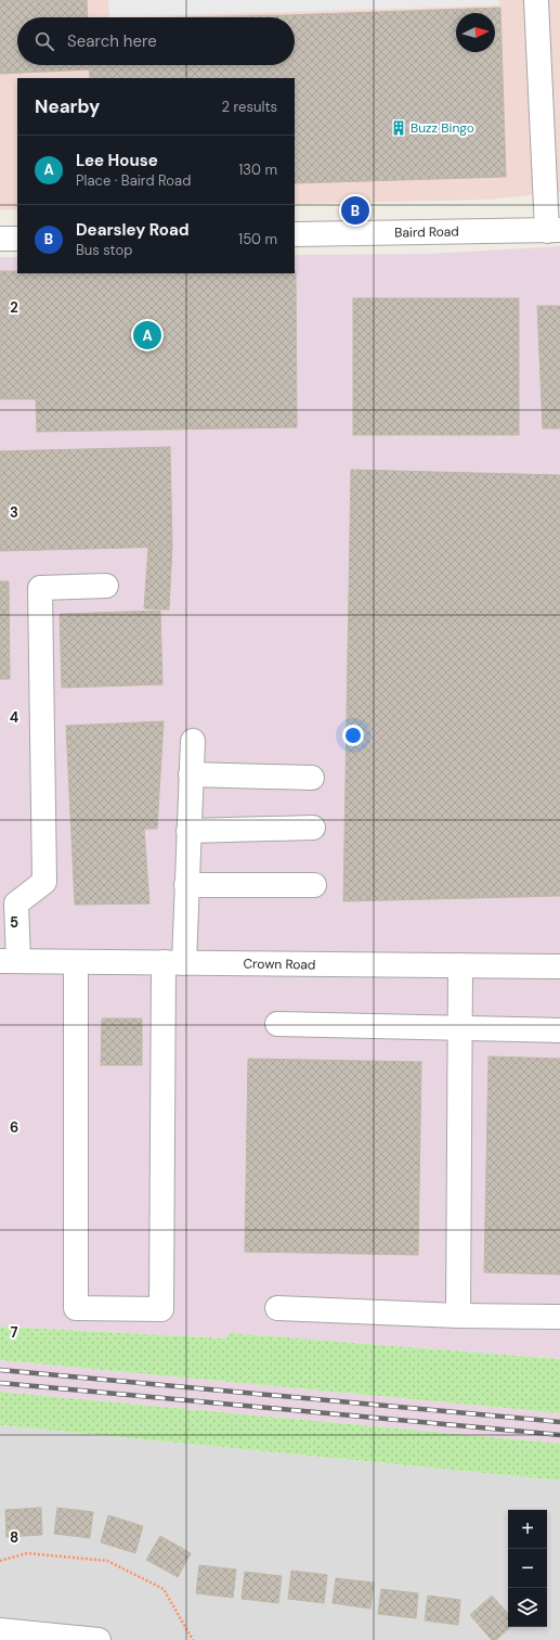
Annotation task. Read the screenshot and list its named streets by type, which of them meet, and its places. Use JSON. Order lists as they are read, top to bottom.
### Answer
{
  "streets": {
    "street": ["Baird Road", "Crown Road"]
  },
  "places": {
    "building": ["Buzz Bingo"]
  },
  "north": "right",
  "page": {
    "search": "Search here",
    "heading": ["Nearby", "2 results"],
    "list": [
      {
        "mark": "A",
        "name": "Lee House",
        "note": "Place · Baird Road",
        "value": "130 m"
      },
      {
        "mark": "B",
        "name": "Dearsley Road",
        "note": "Bus stop",
        "value": "150 m"
      }
    ],
    "pins": ["B", "A"],
    "map_buttons": ["+", "−"]
  },
  "grid": {
    "rows": [
      "2",
      "3",
      "4",
      "5",
      "6",
      "7",
      "8"
    ]
  }
}
